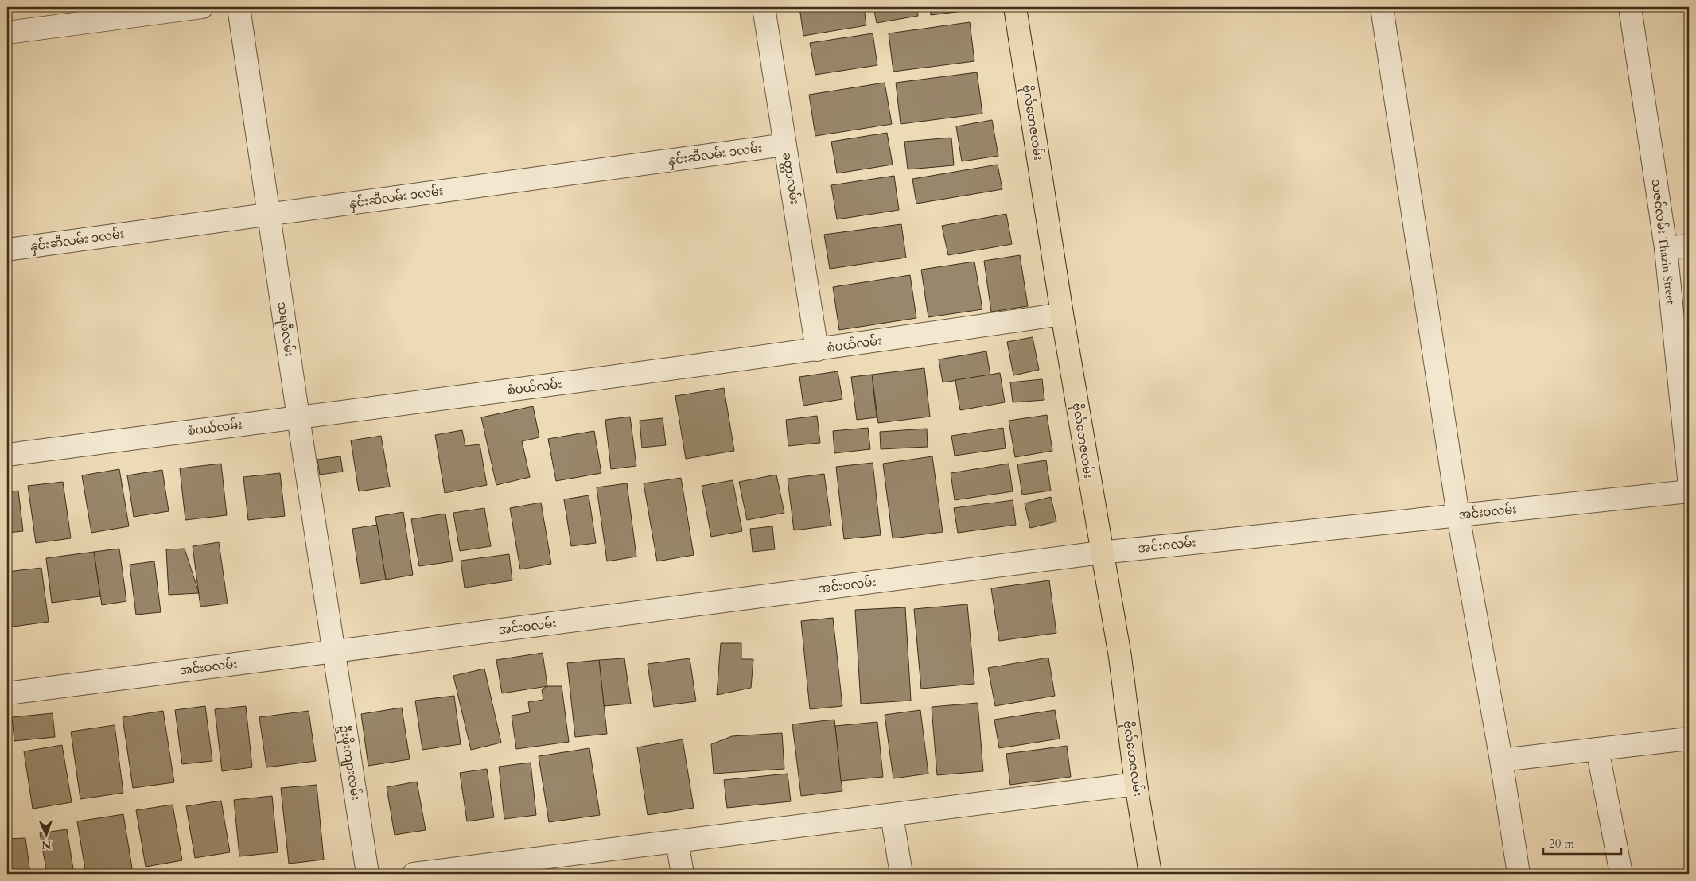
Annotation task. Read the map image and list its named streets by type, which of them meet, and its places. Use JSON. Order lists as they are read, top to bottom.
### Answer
{
  "streets": {
    "main road": ["ဗိုလ်တေဇလမ်း"],
    "street": [
      "နှင်းဆီလမ်း ၁လမ်း",
      "ခတ္တာလမ်း",
      "သဇင်လမ်း Thazin Street",
      "သရဖီလမ်း",
      "စံပယ်လမ်း",
      "အင်းဝလမ်း",
      "ဦးဖိုးကျားလမ်း"
    ]
  },
  "crossings": [
    ["ဗိုလ်တေဇလမ်း", "စံပယ်လမ်း"],
    ["ဗိုလ်တေဇလမ်း", "အင်းဝလမ်း"],
    ["နှင်းဆီလမ်း ၁လမ်း", "ခတ္တာလမ်း"],
    ["နှင်းဆီလမ်း ၁လမ်း", "သရဖီလမ်း"],
    ["ခတ္တာလမ်း", "စံပယ်လမ်း"],
    ["သရဖီလမ်း", "စံပယ်လမ်း"],
    ["သရဖီလမ်း", "အင်းဝလမ်း"],
    ["သရဖီလမ်း", "ဦးဖိုးကျားလမ်း"],
    ["အင်းဝလမ်း", "ဦးဖိုးကျားလမ်း"]
  ],
  "scale_bar": "20 m",
  "north": "bottom"
}
